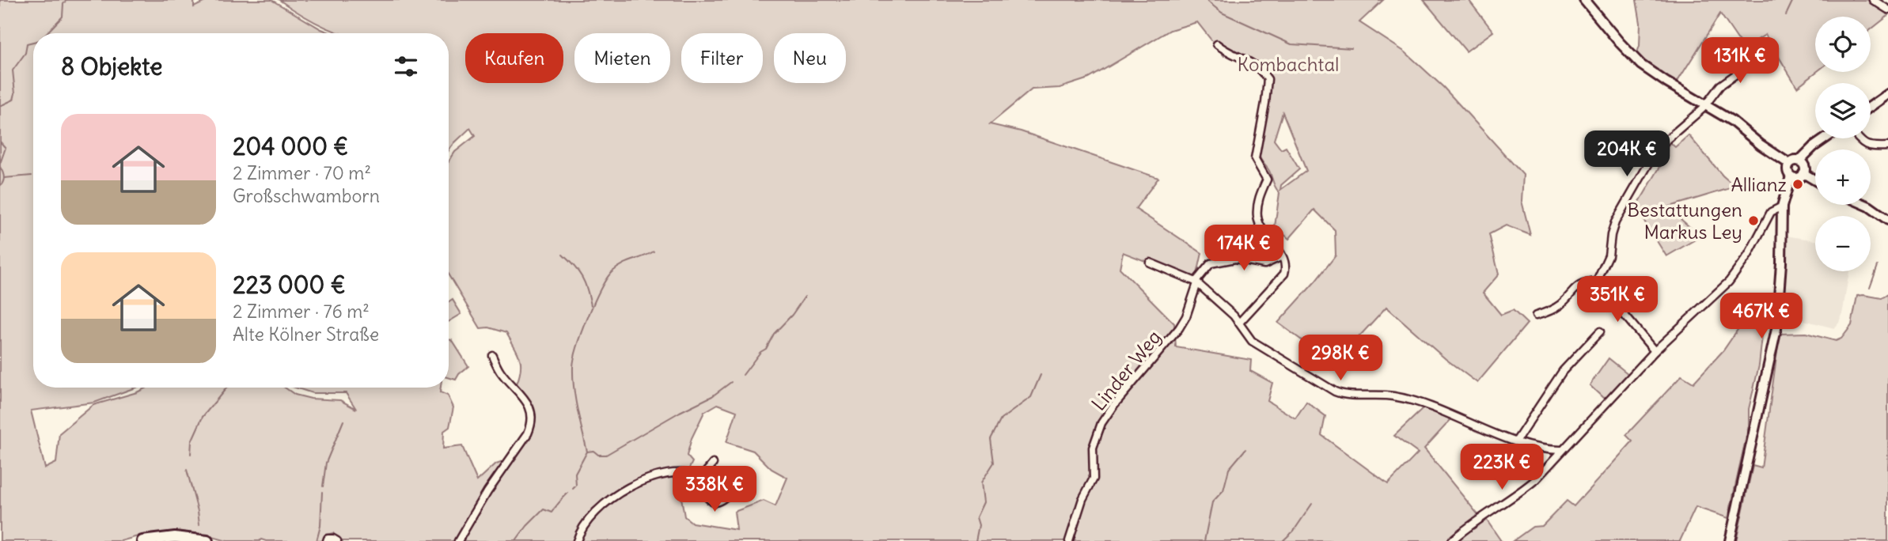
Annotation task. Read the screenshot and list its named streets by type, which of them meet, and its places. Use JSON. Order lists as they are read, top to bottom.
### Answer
{
  "streets": {
    "street": ["Linder Weg"]
  },
  "parks": ["Kombachtal"],
  "places": ["Allianz", "Bestattungen Markus Ley"],
  "page": {
    "map_buttons": ["+", "−"],
    "chip": [
      "Kaufen",
      "Mieten",
      "Filter",
      "Neu"
    ],
    "heading": "8 Objekte",
    "price": [
      "131K €",
      "204K €",
      "174K €",
      "351K €",
      "467K €",
      "298K €",
      "223K €",
      "338K €"
    ],
    "list": [
      {
        "name": "204 000 €",
        "note": "2 Zimmer · 70 m² · Großschwamborn"
      },
      {
        "name": "223 000 €",
        "note": "2 Zimmer · 76 m² · Alte Kölner Straße"
      }
    ]
  }
}
